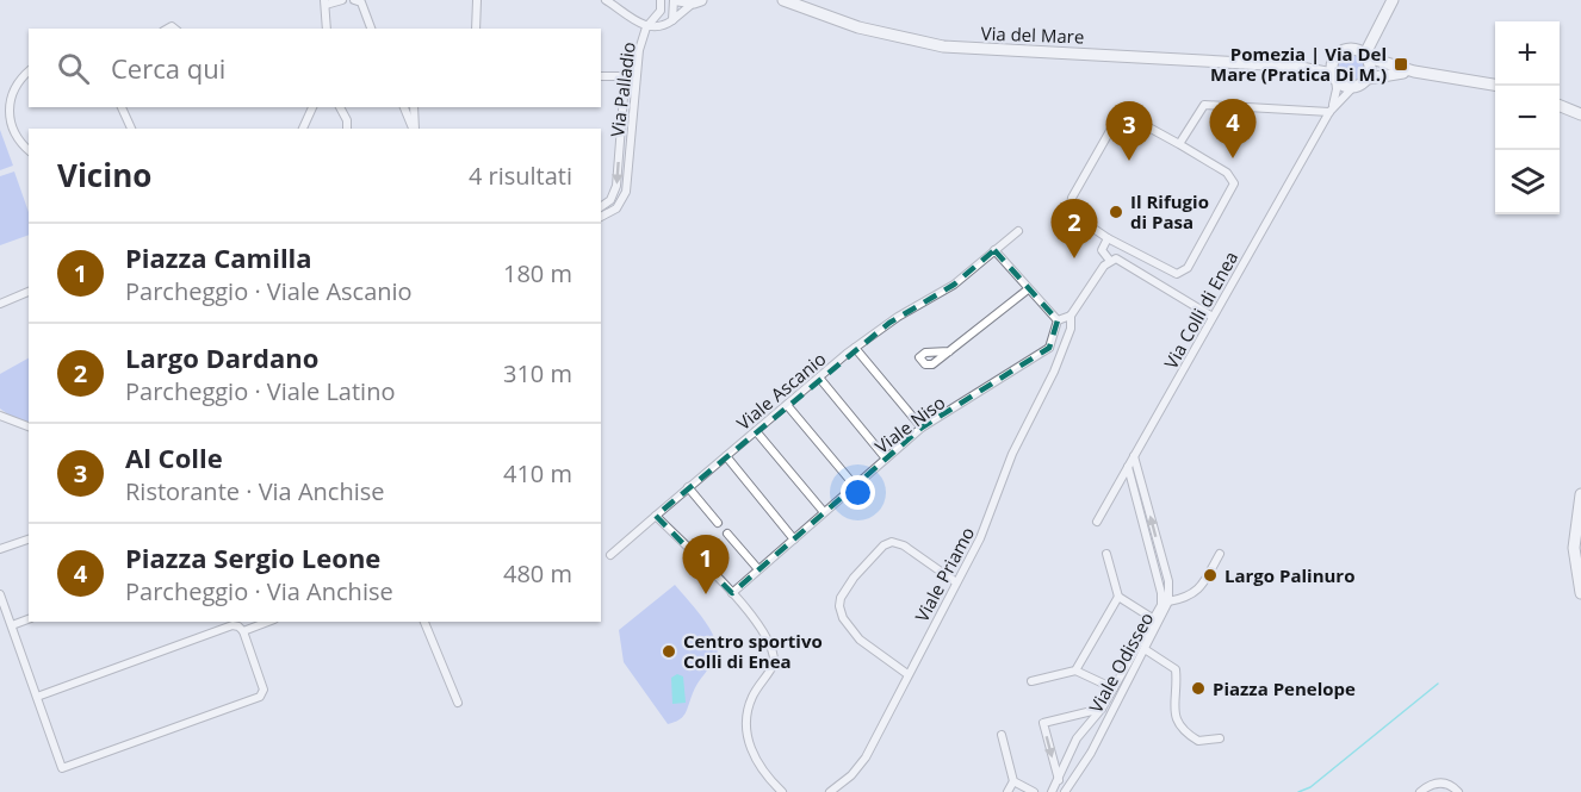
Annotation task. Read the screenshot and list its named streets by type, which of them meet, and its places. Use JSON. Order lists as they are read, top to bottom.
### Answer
{
  "streets": {
    "main road": ["Via del Mare"],
    "street": [
      "Via Palladio",
      "Via Colli di Enea",
      "Viale Ascanio",
      "Viale Niso",
      "Viale Priamo",
      "Viale Odisseo"
    ]
  },
  "crossings": [
    ["Via del Mare", "Via Colli di Enea"],
    ["Via Colli di Enea", "Viale Odisseo"]
  ],
  "places": {
    "transit": ["Pomezia | Via Del Mare (Pratica Di M.)"],
    "other": [
      "Il Rifugio di Pasa",
      "Largo Palinuro",
      "Centro sportivo Colli di Enea",
      "Piazza Penelope"
    ]
  },
  "page": {
    "map_buttons": ["+", "−"],
    "search": "Cerca qui",
    "pins": [
      "4",
      "3",
      "2",
      "1"
    ],
    "heading": ["Vicino", "4 risultati"],
    "list": [
      {
        "mark": "1",
        "name": "Piazza Camilla",
        "note": "Parcheggio · Viale Ascanio",
        "value": "180 m"
      },
      {
        "mark": "2",
        "name": "Largo Dardano",
        "note": "Parcheggio · Viale Latino",
        "value": "310 m"
      },
      {
        "mark": "3",
        "name": "Al Colle",
        "note": "Ristorante · Via Anchise",
        "value": "410 m"
      },
      {
        "mark": "4",
        "name": "Piazza Sergio Leone",
        "note": "Parcheggio · Via Anchise",
        "value": "480 m"
      }
    ]
  }
}
